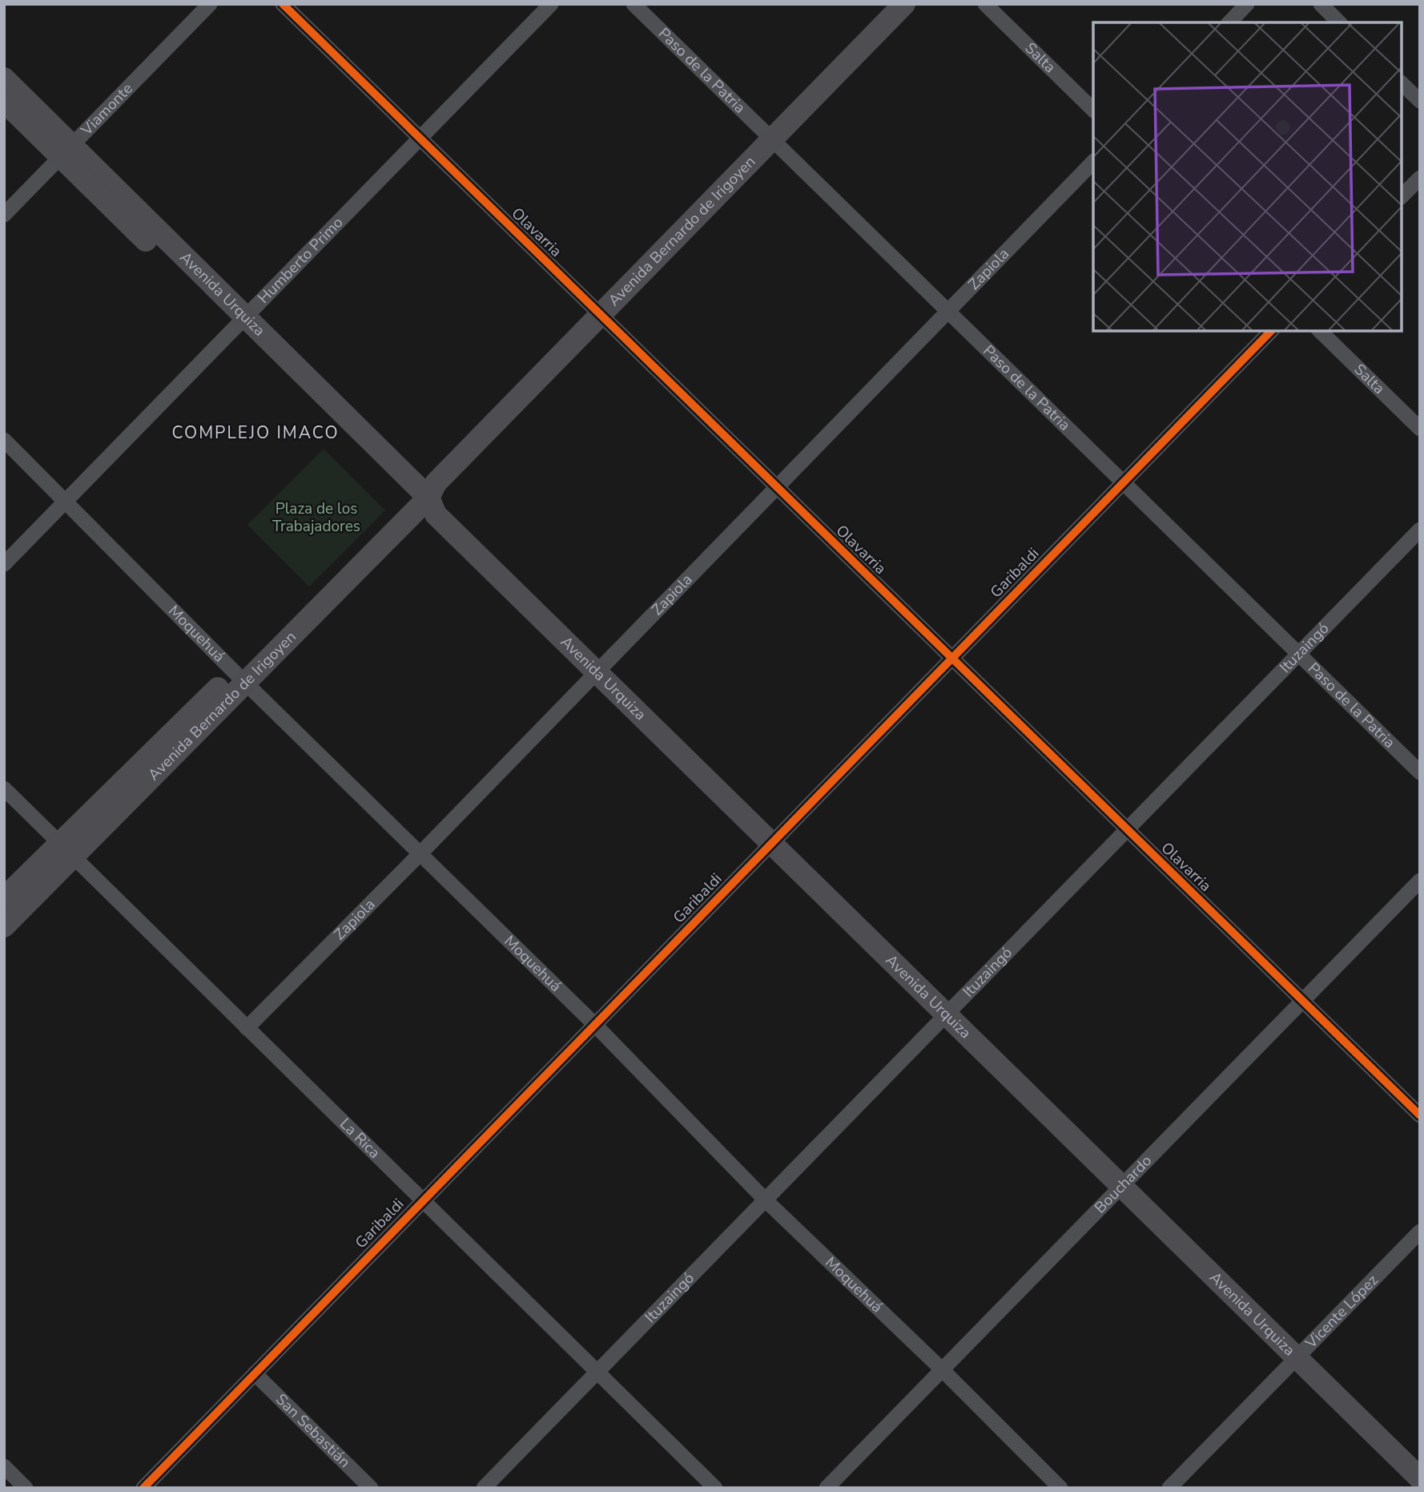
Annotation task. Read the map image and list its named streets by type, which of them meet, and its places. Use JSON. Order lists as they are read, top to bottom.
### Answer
{
  "streets": {
    "main road": ["Avenida Bernardo de Irigoyen", "Avenida Urquiza"],
    "street": [
      "Salta",
      "Paso de la Patria",
      "Viamonte",
      "Olavarria",
      "Humberto Primo",
      "Zapiola",
      "Garibaldi",
      "Moquehuá",
      "Ituzaingó",
      "La Rica",
      "Bouchardo",
      "Vicente López",
      "San Sebastián"
    ]
  },
  "crossings": [
    ["Paso de la Patria", "Avenida Bernardo de Irigoyen"],
    ["Paso de la Patria", "Zapiola"],
    ["Paso de la Patria", "Garibaldi"],
    ["Paso de la Patria", "Ituzaingó"],
    ["Viamonte", "Avenida Urquiza"],
    ["Avenida Bernardo de Irigoyen", "Olavarria"],
    ["Avenida Bernardo de Irigoyen", "Avenida Urquiza"],
    ["Avenida Bernardo de Irigoyen", "Moquehuá"],
    ["Avenida Bernardo de Irigoyen", "La Rica"],
    ["Olavarria", "Humberto Primo"],
    ["Olavarria", "Zapiola"],
    ["Olavarria", "Garibaldi"],
    ["Olavarria", "Ituzaingó"],
    ["Olavarria", "Bouchardo"],
    ["Humberto Primo", "Avenida Urquiza"],
    ["Humberto Primo", "Moquehuá"],
    ["Zapiola", "Avenida Urquiza"],
    ["Zapiola", "Moquehuá"],
    ["Zapiola", "La Rica"],
    ["Avenida Urquiza", "Garibaldi"],
    ["Avenida Urquiza", "Ituzaingó"],
    ["Avenida Urquiza", "Bouchardo"],
    ["Avenida Urquiza", "Vicente López"],
    ["Garibaldi", "Moquehuá"],
    ["Garibaldi", "La Rica"],
    ["Garibaldi", "San Sebastián"],
    ["Moquehuá", "Ituzaingó"],
    ["Moquehuá", "Bouchardo"],
    ["Ituzaingó", "La Rica"]
  ],
  "districts": ["COMPLEJO IMACO"],
  "parks": ["Plaza de los Trabajadores"]
}
